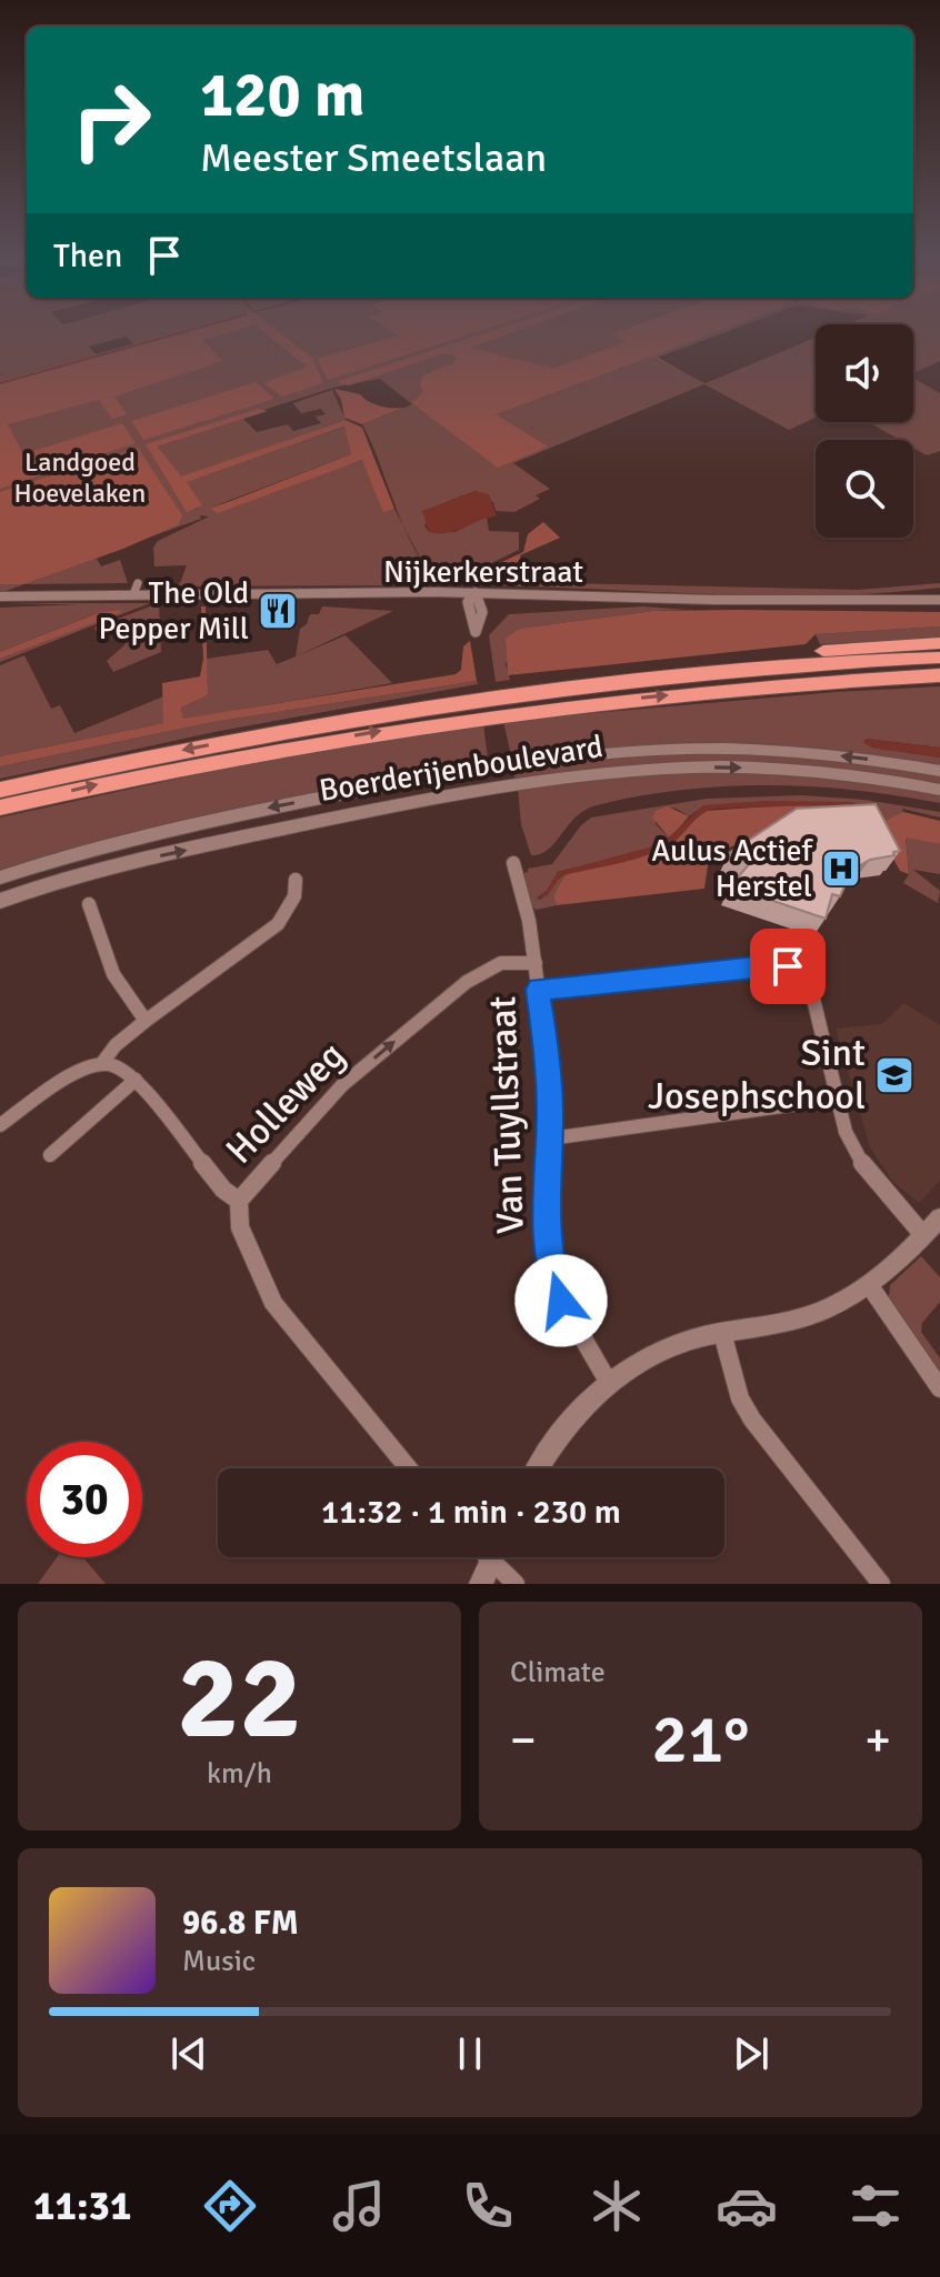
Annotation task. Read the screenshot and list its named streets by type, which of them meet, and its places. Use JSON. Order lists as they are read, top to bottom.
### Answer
{
  "streets": {
    "main road": ["Nijkerkerstraat", "Boerderijenboulevard"],
    "street": ["Holleweg", "Van Tuyllstraat"]
  },
  "crossings": [
    ["Holleweg", "Van Tuyllstraat"]
  ],
  "one_way": ["Holleweg"],
  "parks": ["Landgoed Hoevelaken"],
  "places": {
    "restaurant": ["The Old Pepper Mill"],
    "hospital": ["Aulus Actief Herstel"],
    "school or university": ["Sint Josephschool"]
  },
  "page": {
    "turn": ["120 m", "Meester Smeetslaan"],
    "then": "Then",
    "limit": "30",
    "trip": "11:32 · 1 min · 230 m",
    "tile": [
      ["22", "km/h"],
      "Climate"
    ],
    "heat": ["−", "21°", "+"],
    "song": ["96.8 FM", "Music"],
    "tabs": "11:31"
  }
}
